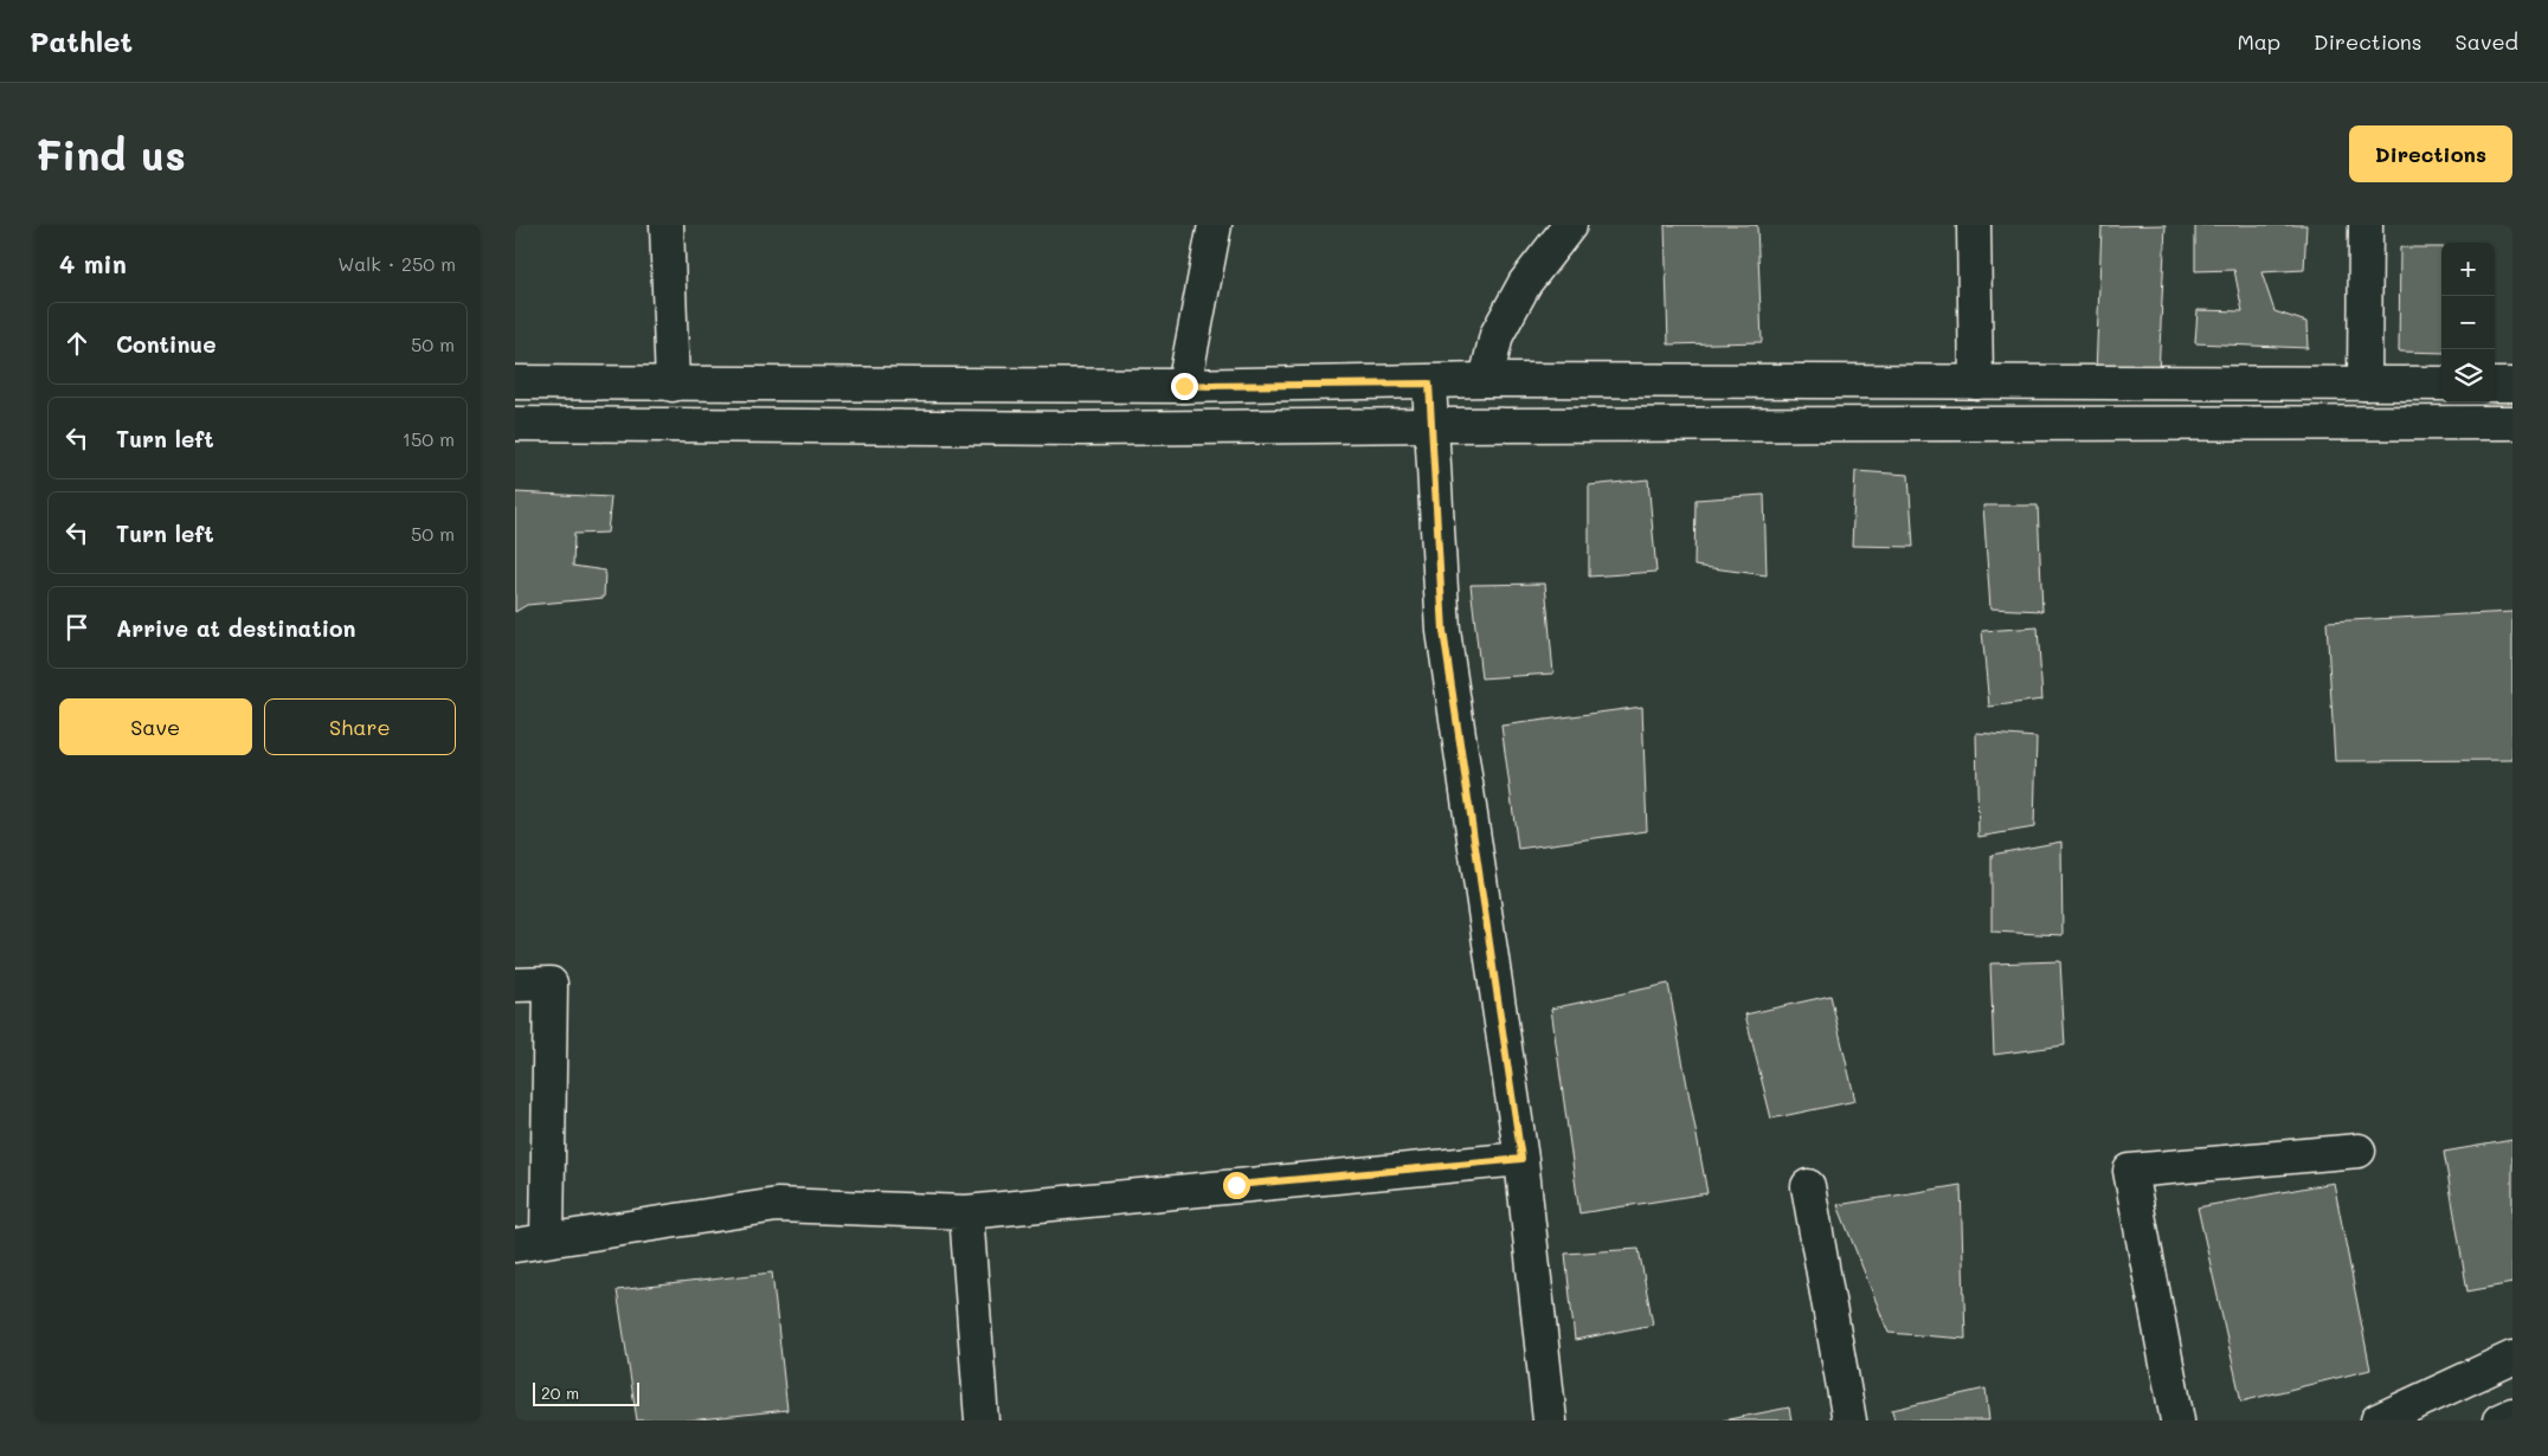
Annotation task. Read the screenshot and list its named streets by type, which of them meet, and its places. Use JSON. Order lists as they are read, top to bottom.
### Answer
{
  "scale_bar": "20 m",
  "page": {
    "header": "Pathlet",
    "nav": ["Map", "Directions", "Saved"],
    "buttons": [
      "Directions",
      ["Save", "Share"]
    ],
    "title": "Find us",
    "heading": ["4 min", "Walk · 250 m"],
    "map_buttons": ["+", "−"],
    "list": [
      ["Continue", "50 m"],
      ["Turn left", "150 m"],
      ["Turn left", "50 m"],
      "Arrive at destination"
    ],
    "scale": "20 m"
  }
}
